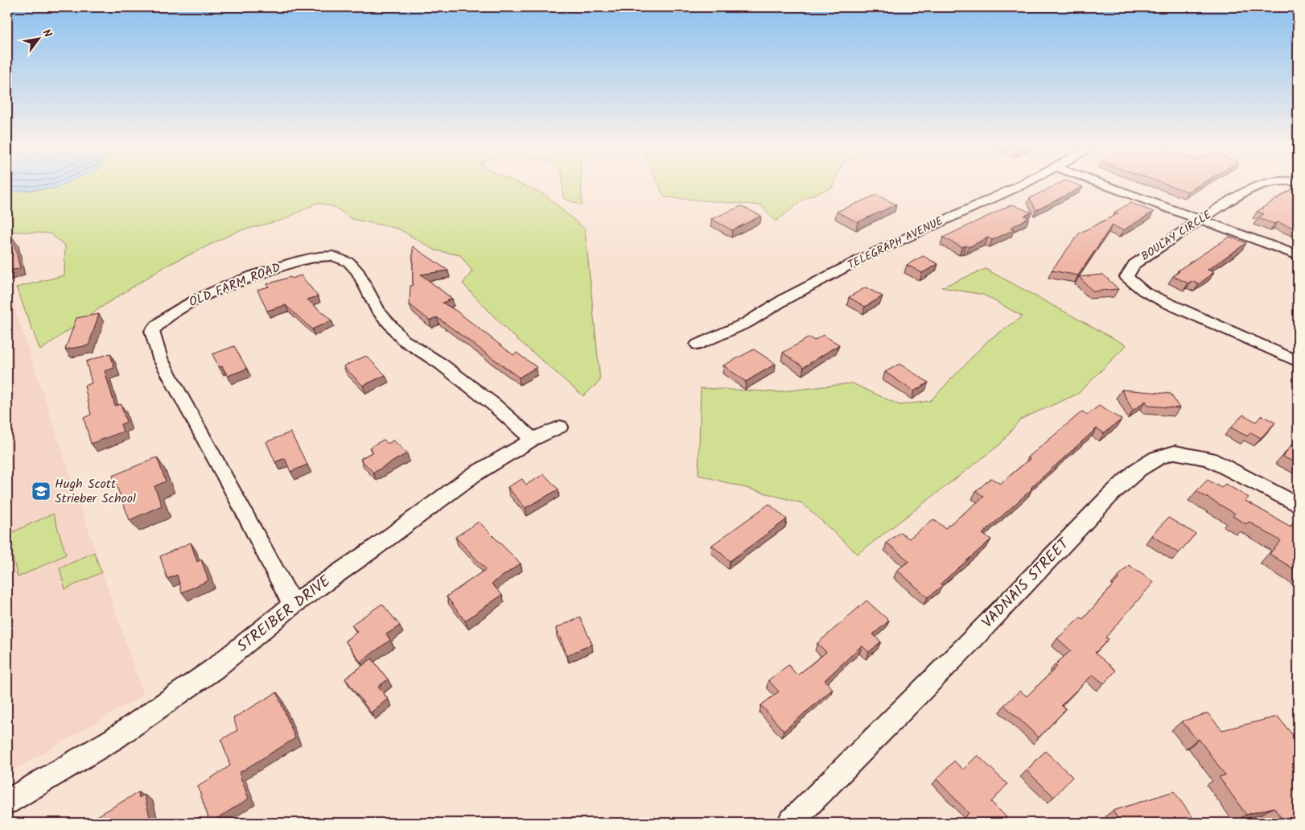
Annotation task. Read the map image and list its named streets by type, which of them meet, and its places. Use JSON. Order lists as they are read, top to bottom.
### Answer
{
  "streets": {
    "street": [
      "BOULAY CIRCLE",
      "TELEGRAPH AVENUE",
      "OLD FARM ROAD",
      "VADNAIS STREET",
      "STREIBER DRIVE"
    ]
  },
  "crossings": [
    ["OLD FARM ROAD", "STREIBER DRIVE"]
  ],
  "places": {
    "school or university": ["Hugh Scott Strieber School"]
  },
  "north": "top right"
}
